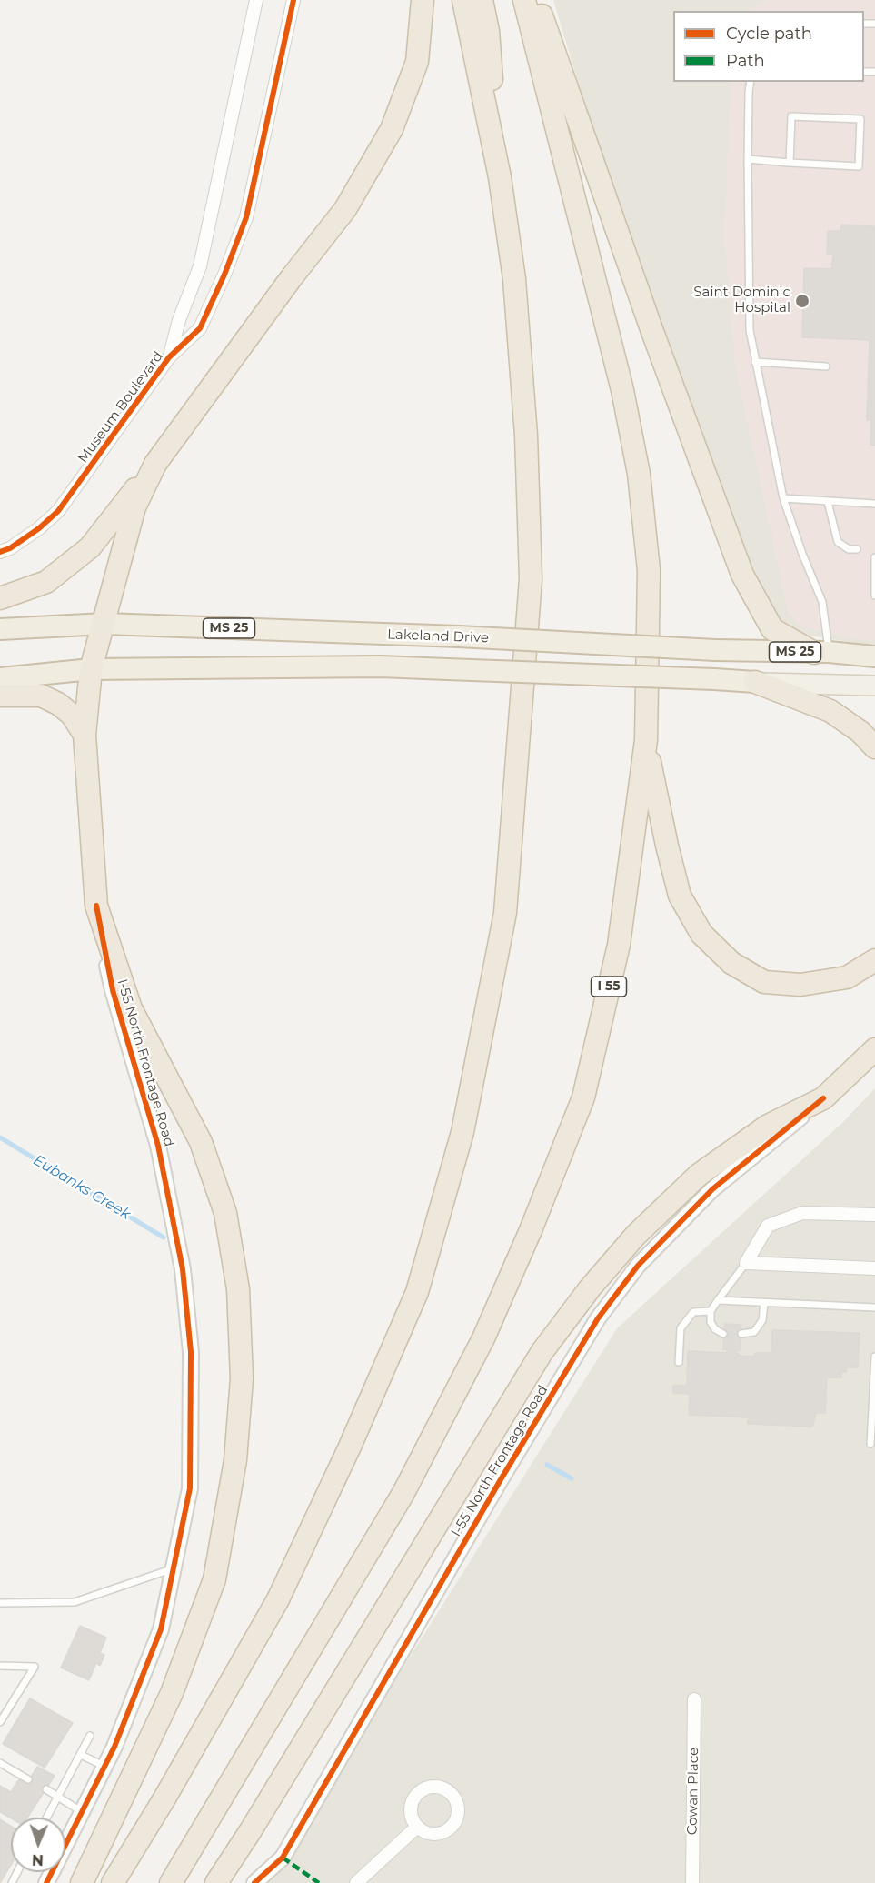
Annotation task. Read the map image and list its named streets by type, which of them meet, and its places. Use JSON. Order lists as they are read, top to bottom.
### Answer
{
  "streets": {
    "highway": ["MS 25", "Lakeland Drive", "I 55"],
    "street": ["Museum Boulevard", "I-55 North Frontage Road", "Cowan Place"]
  },
  "water": ["Eubanks Creek"],
  "places": ["Saint Dominic Hospital"],
  "legend": ["Cycle path", "Path"],
  "north": "bottom"
}
